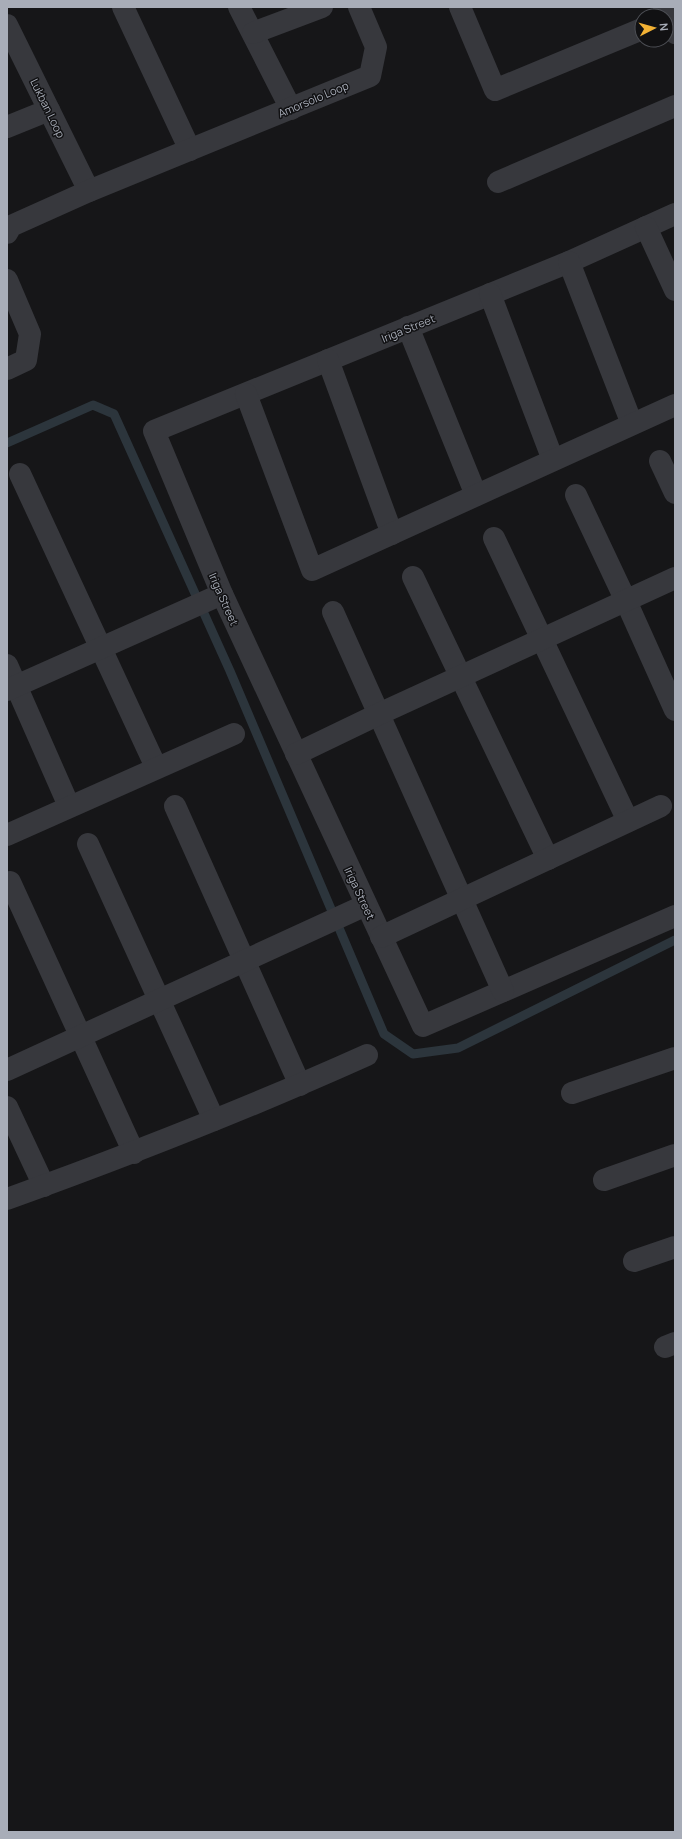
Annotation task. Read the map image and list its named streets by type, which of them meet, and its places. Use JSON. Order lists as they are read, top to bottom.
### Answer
{
  "streets": {
    "street": ["Amorsolo Loop", "Lukban Loop", "Iriga Street"]
  },
  "crossings": [
    ["Amorsolo Loop", "Lukban Loop"]
  ],
  "north": "right"
}
